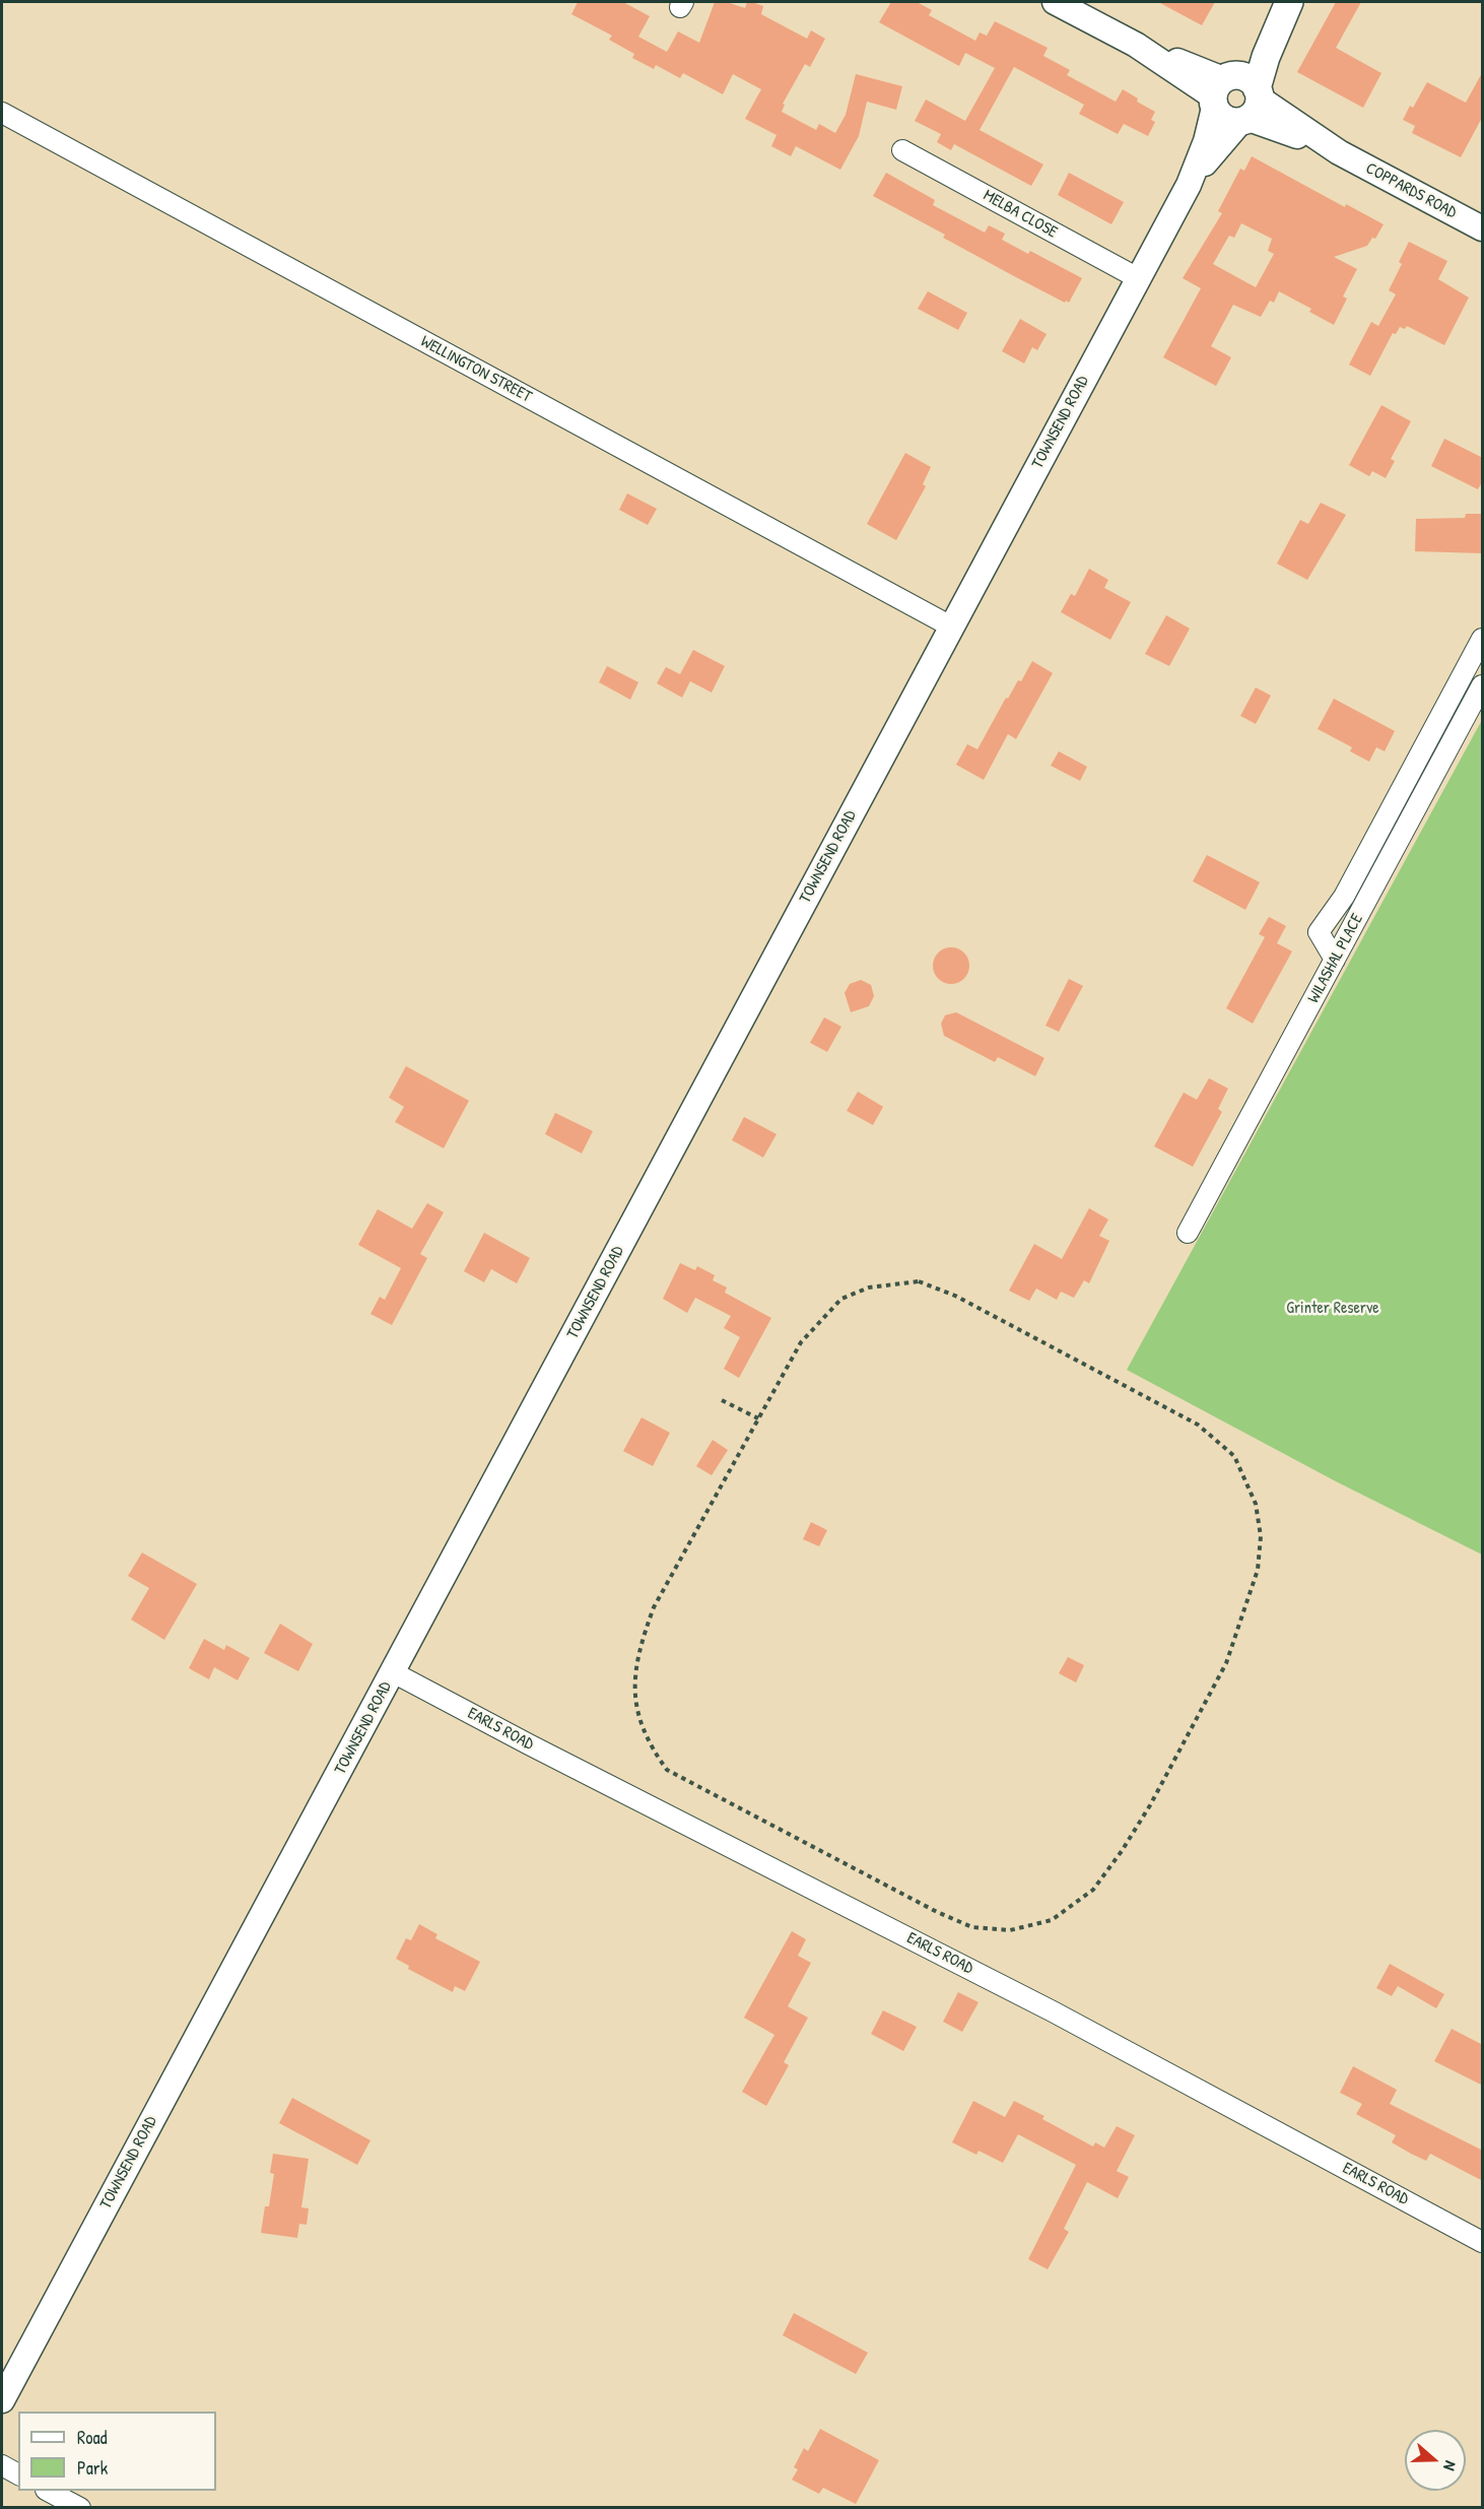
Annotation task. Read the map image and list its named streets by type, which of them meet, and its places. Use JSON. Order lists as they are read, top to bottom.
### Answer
{
  "streets": {
    "main road": ["TOWNSEND ROAD"],
    "street": [
      "COPPARDS ROAD",
      "MELBA CLOSE",
      "WELLINGTON STREET",
      "WILASHAL PLACE",
      "EARLS ROAD"
    ]
  },
  "crossings": [
    ["COPPARDS ROAD", "TOWNSEND ROAD"],
    ["MELBA CLOSE", "TOWNSEND ROAD"],
    ["WELLINGTON STREET", "TOWNSEND ROAD"],
    ["TOWNSEND ROAD", "EARLS ROAD"]
  ],
  "parks": ["Grinter Reserve"],
  "legend": ["Road", "Park"],
  "north": "right"
}
